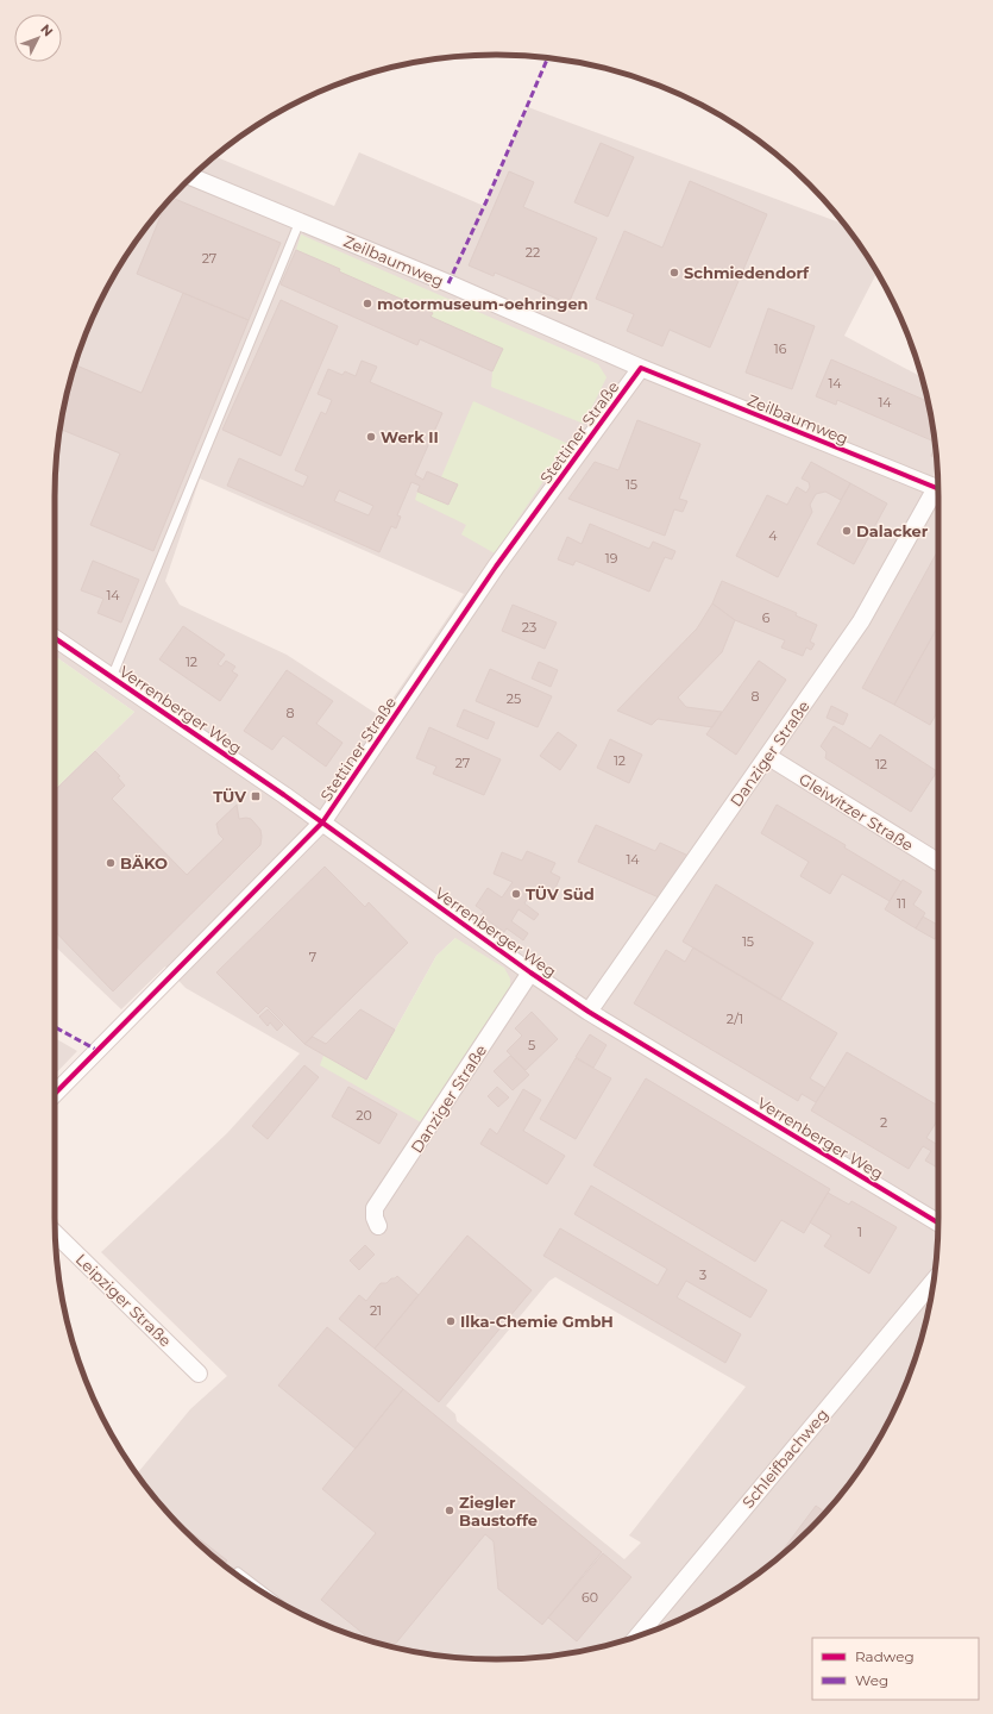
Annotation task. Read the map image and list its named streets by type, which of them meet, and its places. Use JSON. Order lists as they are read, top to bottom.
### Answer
{
  "streets": {
    "street": [
      "Zeilbaumweg",
      "Stettiner Straße",
      "Verrenberger Weg",
      "Danziger Straße",
      "Gleiwitzer Straße",
      "Leipziger Straße",
      "Schleifbachweg"
    ]
  },
  "crossings": [
    ["Zeilbaumweg", "Stettiner Straße"],
    ["Stettiner Straße", "Verrenberger Weg"],
    ["Verrenberger Weg", "Danziger Straße"],
    ["Danziger Straße", "Gleiwitzer Straße"]
  ],
  "places": {
    "other": [
      "Schmiedendorf",
      "motormuseum-oehringen",
      "Werk II",
      "Dalacker",
      "BÄKO",
      "TÜV Süd",
      "Ilka-Chemie GmbH",
      "Ziegler Baustoffe"
    ],
    "transit": ["TÜV"]
  },
  "house_numbers": [
    "22",
    "27",
    "16",
    "14",
    "14",
    "15",
    "4",
    "19",
    "14",
    "6",
    "23",
    "12",
    "8",
    "25",
    "8",
    "12",
    "27",
    "12",
    "14",
    "11",
    "15",
    "7",
    "2/1",
    "5",
    "20",
    "2",
    "1",
    "3",
    "21",
    "60"
  ],
  "legend": ["Radweg", "Weg"],
  "north": "top right"
}
